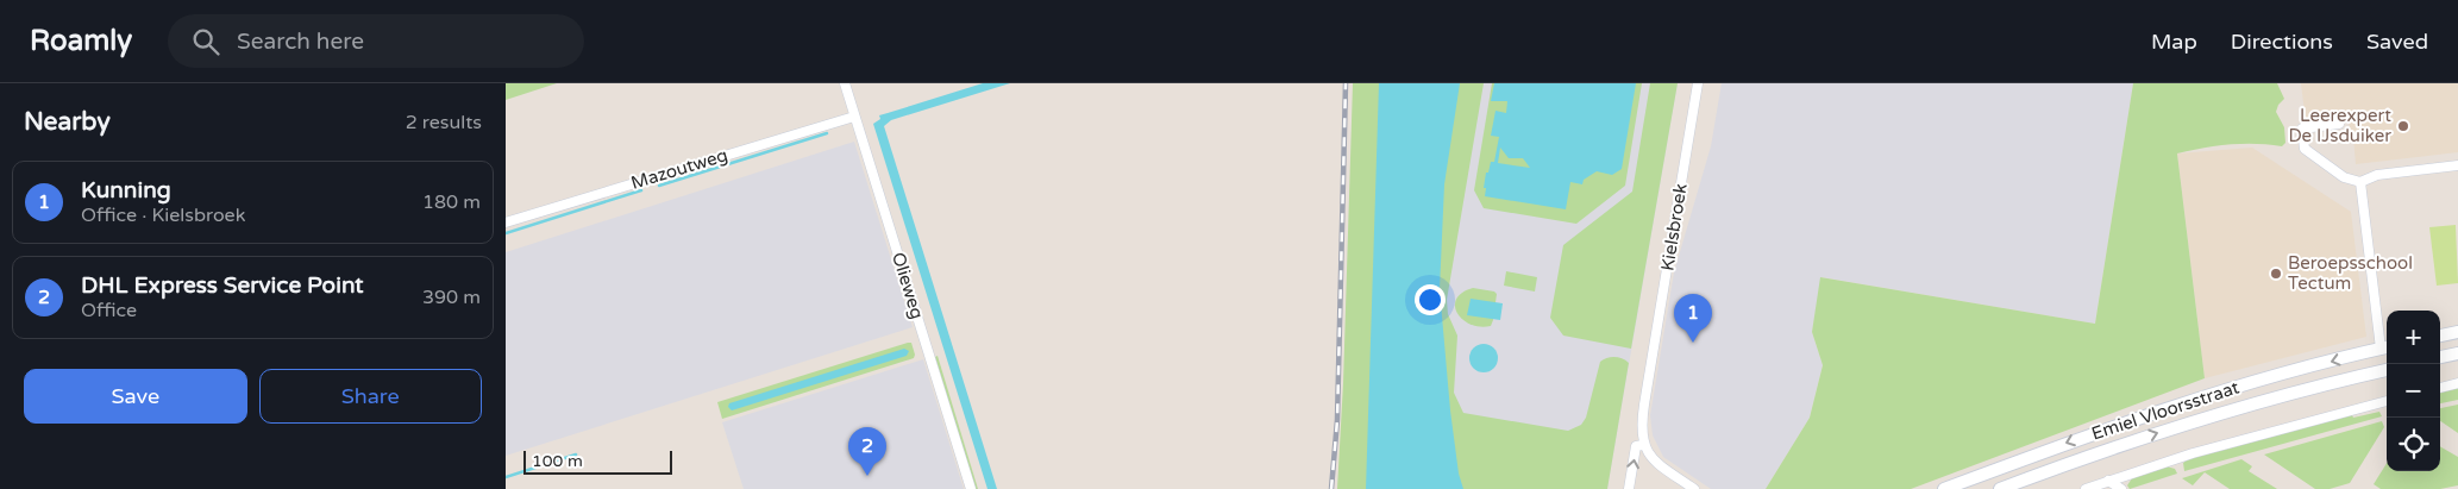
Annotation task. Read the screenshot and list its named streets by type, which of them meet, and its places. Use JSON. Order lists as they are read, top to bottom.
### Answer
{
  "streets": {
    "street": [
      "Mazoutweg",
      "Kielsbroek",
      "Olieweg",
      "Emiel Vloorsstraat"
    ]
  },
  "crossings": [
    ["Mazoutweg", "Olieweg"]
  ],
  "places": ["Leerexpert De IJsduiker", "Beroepsschool Tectum"],
  "scale_bar": "100 m",
  "page": {
    "header": "Roamly",
    "search": "Search here",
    "nav": ["Map", "Directions", "Saved"],
    "heading": ["Nearby", "2 results"],
    "list": [
      {
        "mark": "1",
        "name": "Kunning",
        "note": "Office · Kielsbroek",
        "value": "180 m"
      },
      {
        "mark": "2",
        "name": "DHL Express Service Point",
        "note": "Office",
        "value": "390 m"
      }
    ],
    "pins": ["1", "2"],
    "map_buttons": ["+", "−"],
    "buttons": ["Save", "Share"],
    "scale": "100 m"
  }
}
